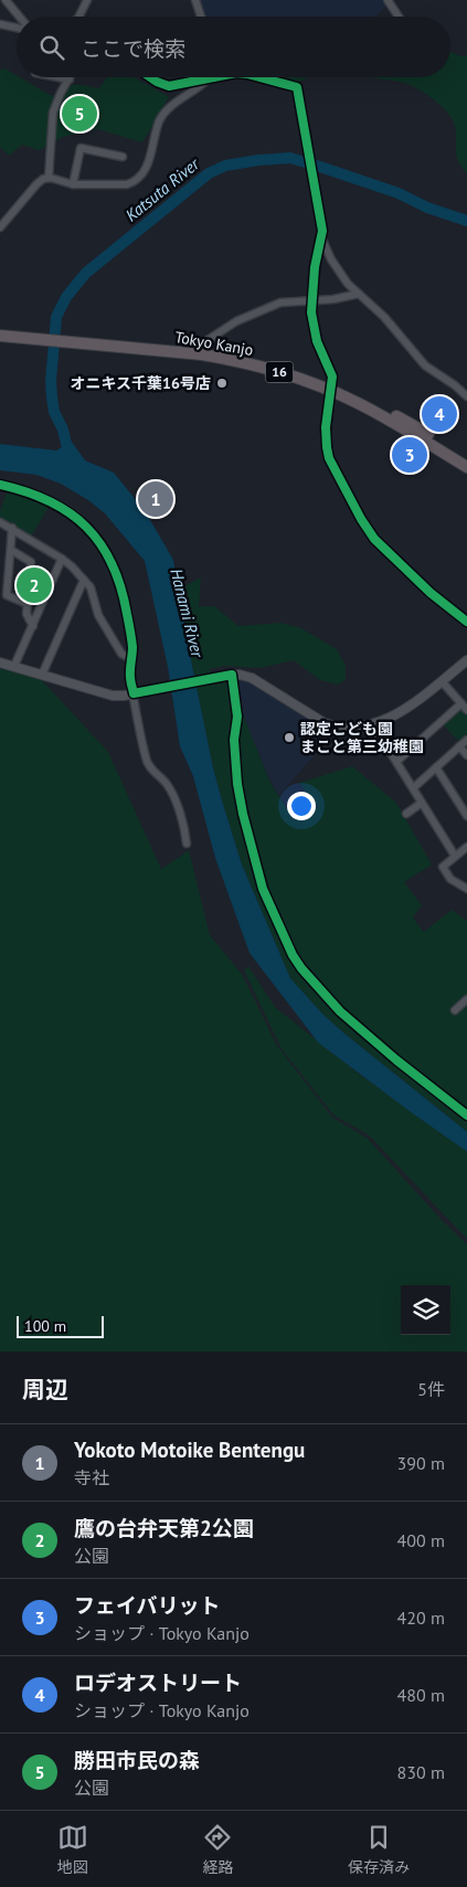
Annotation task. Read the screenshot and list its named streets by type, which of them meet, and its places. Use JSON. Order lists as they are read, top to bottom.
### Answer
{
  "streets": {
    "highway": ["Tokyo Kanjo", "16"]
  },
  "water": ["Katsuta River", "Hanami River"],
  "places": ["オニキス千葉16号店", "認定こども園 まこと第三幼稚園"],
  "scale_bar": "100 m",
  "page": {
    "search": "ここで検索",
    "pins": [
      "5",
      "4",
      "3",
      "1",
      "2"
    ],
    "scale": "100 m",
    "heading": ["周辺", "5件"],
    "list": [
      {
        "mark": "1",
        "name": "Yokoto Motoike Bentengu",
        "note": "寺社",
        "value": "390 m"
      },
      {
        "mark": "2",
        "name": "鷹の台弁天第2公園",
        "note": "公園",
        "value": "400 m"
      },
      {
        "mark": "3",
        "name": "フェイバリット",
        "note": "ショップ · Tokyo Kanjo",
        "value": "420 m"
      },
      {
        "mark": "4",
        "name": "ロデオストリート",
        "note": "ショップ · Tokyo Kanjo",
        "value": "480 m"
      },
      {
        "mark": "5",
        "name": "勝田市民の森",
        "note": "公園",
        "value": "830 m"
      }
    ],
    "nav": ["地図", "経路", "保存済み"]
  }
}
